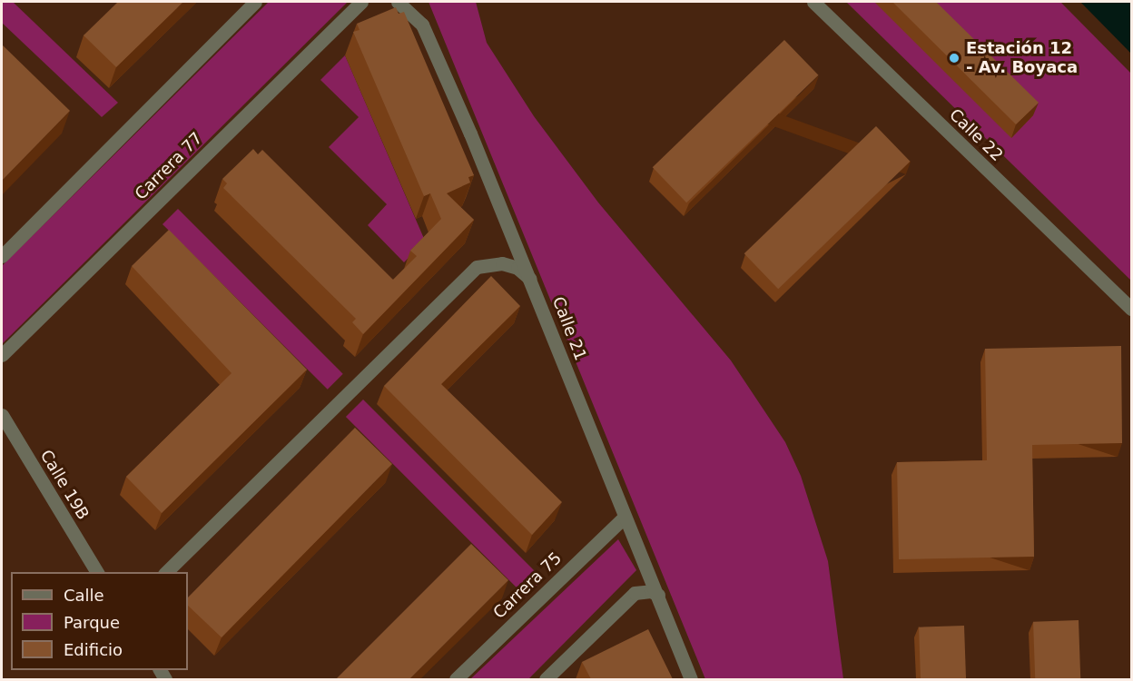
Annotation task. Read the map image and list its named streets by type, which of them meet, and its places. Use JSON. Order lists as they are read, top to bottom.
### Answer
{
  "streets": {
    "street": [
      "Calle 22",
      "Carrera 77",
      "Calle 21",
      "Calle 19B",
      "Carrera 75"
    ]
  },
  "crossings": [
    ["Calle 21", "Carrera 75"]
  ],
  "places": ["Estación 12 - Av. Boyaca"],
  "legend": ["Calle", "Parque", "Edificio"]
}
